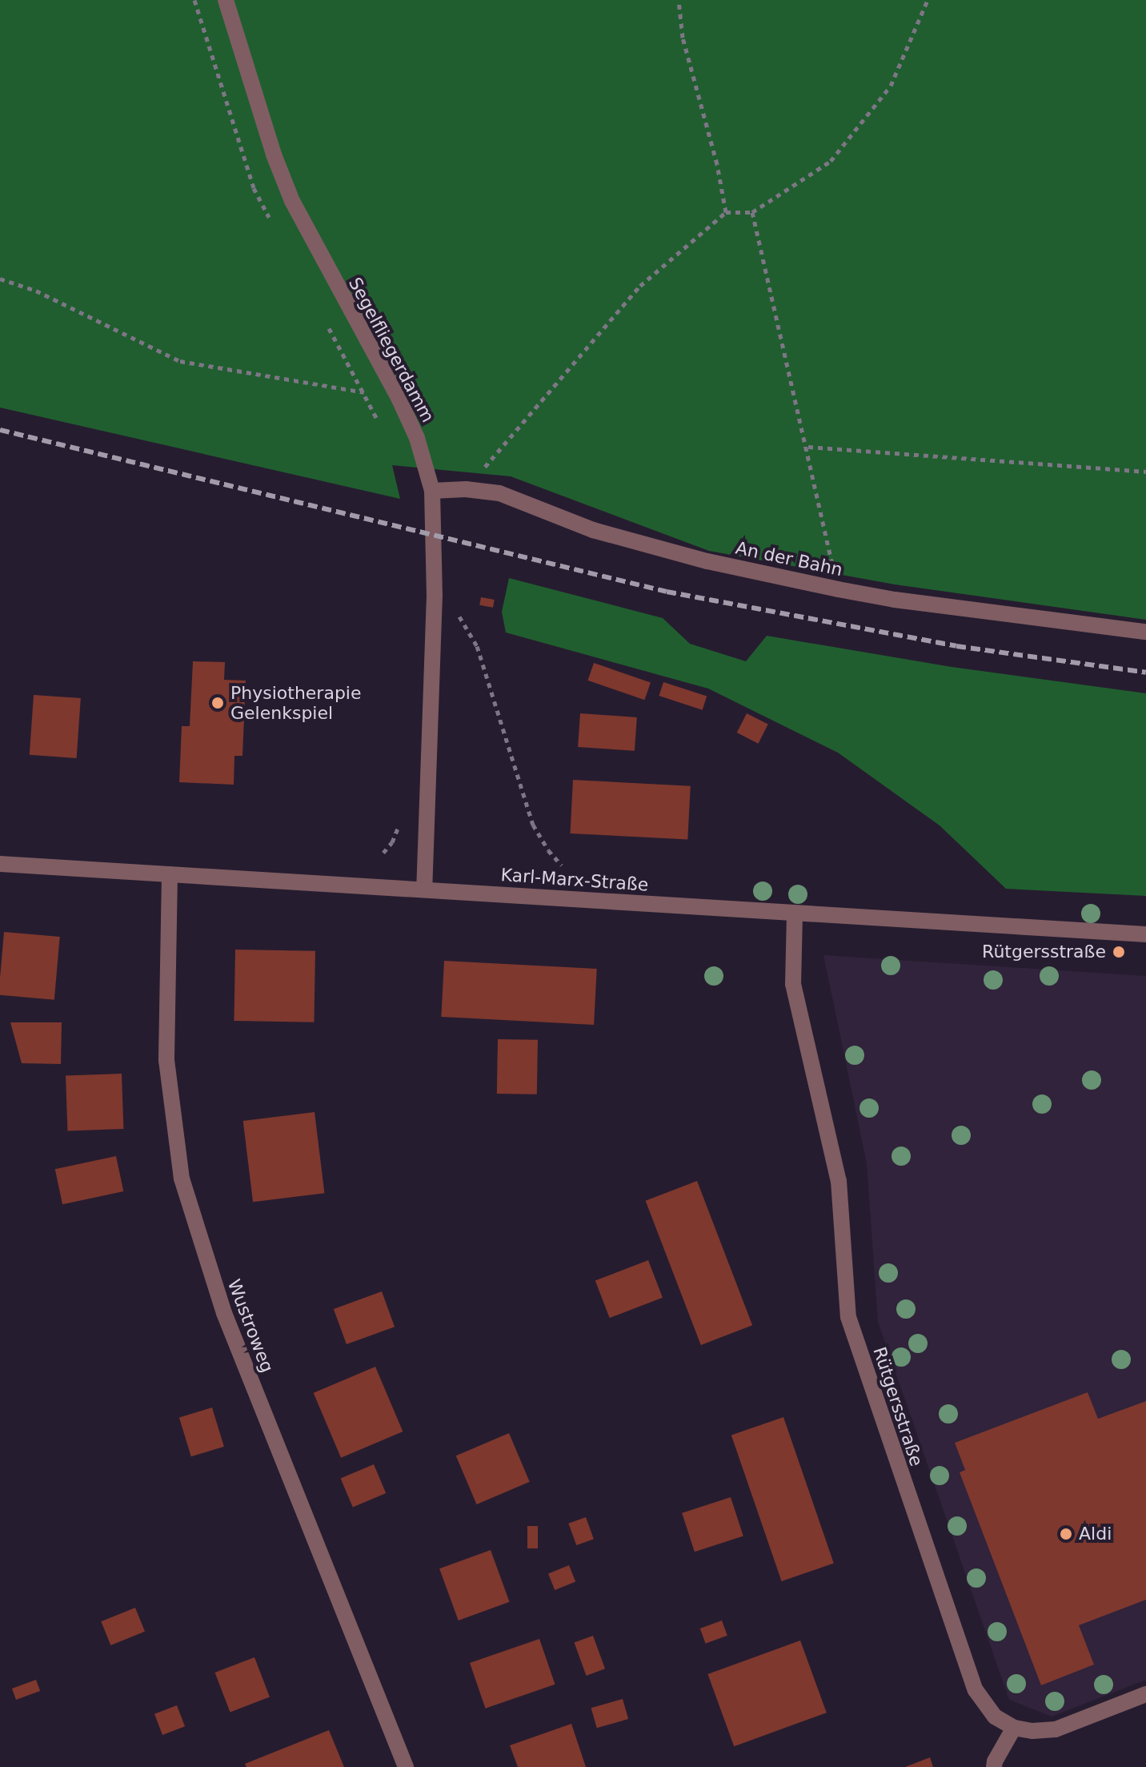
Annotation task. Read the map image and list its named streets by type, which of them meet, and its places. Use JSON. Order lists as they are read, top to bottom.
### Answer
{
  "streets": {
    "street": [
      "Segelfliegerdamm",
      "An der Bahn",
      "Karl-Marx-Straße",
      "Wustroweg",
      "Rütgersstraße"
    ]
  },
  "crossings": [
    ["Segelfliegerdamm", "An der Bahn"],
    ["Segelfliegerdamm", "Karl-Marx-Straße"],
    ["Karl-Marx-Straße", "Wustroweg"],
    ["Karl-Marx-Straße", "Rütgersstraße"]
  ],
  "places": ["Physiotherapie Gelenkspiel", "Rütgersstraße", "Aldi"]
}
